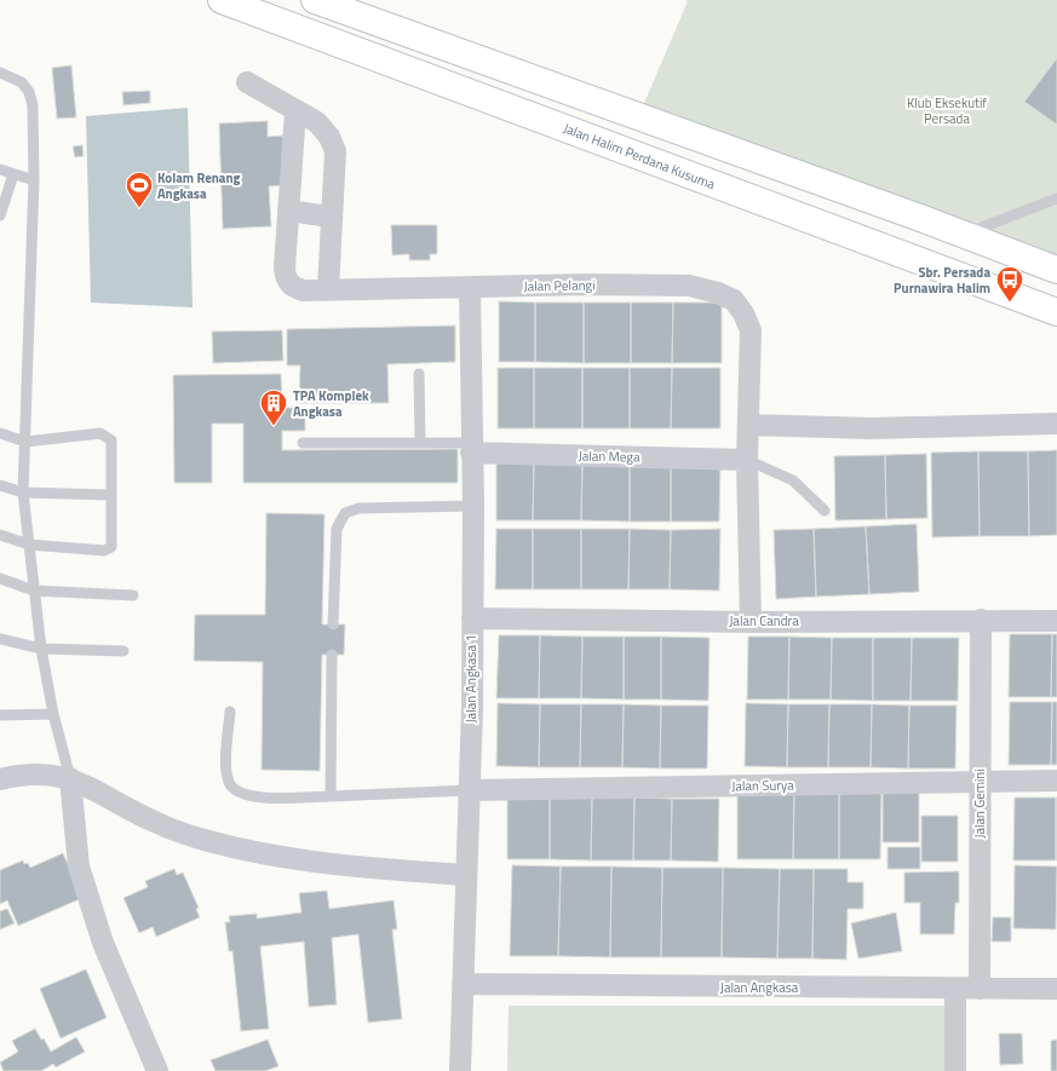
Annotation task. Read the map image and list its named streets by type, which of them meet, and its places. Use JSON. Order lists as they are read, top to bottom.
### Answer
{
  "streets": {
    "street": [
      "Jalan Halim Perdana Kusuma",
      "Jalan Pelangi",
      "Jalan Mega",
      "Jalan Candra",
      "Jalan Angkasa 1",
      "Jalan Surya",
      "Jalan Gemini",
      "Jalan Angkasa"
    ]
  },
  "crossings": [
    ["Jalan Pelangi", "Jalan Mega"],
    ["Jalan Pelangi", "Jalan Candra"],
    ["Jalan Pelangi", "Jalan Angkasa 1"],
    ["Jalan Mega", "Jalan Angkasa 1"],
    ["Jalan Candra", "Jalan Angkasa 1"],
    ["Jalan Candra", "Jalan Gemini"],
    ["Jalan Angkasa 1", "Jalan Surya"],
    ["Jalan Angkasa 1", "Jalan Angkasa"],
    ["Jalan Surya", "Jalan Gemini"],
    ["Jalan Gemini", "Jalan Angkasa"]
  ],
  "parks": ["Klub Eksekutif Persada"],
  "places": {
    "sports": ["Kolam Renang Angkasa"],
    "bus stop": ["Sbr. Persada Purnawira Halim"],
    "building": ["TPA Komplek Angkasa"]
  }
}
